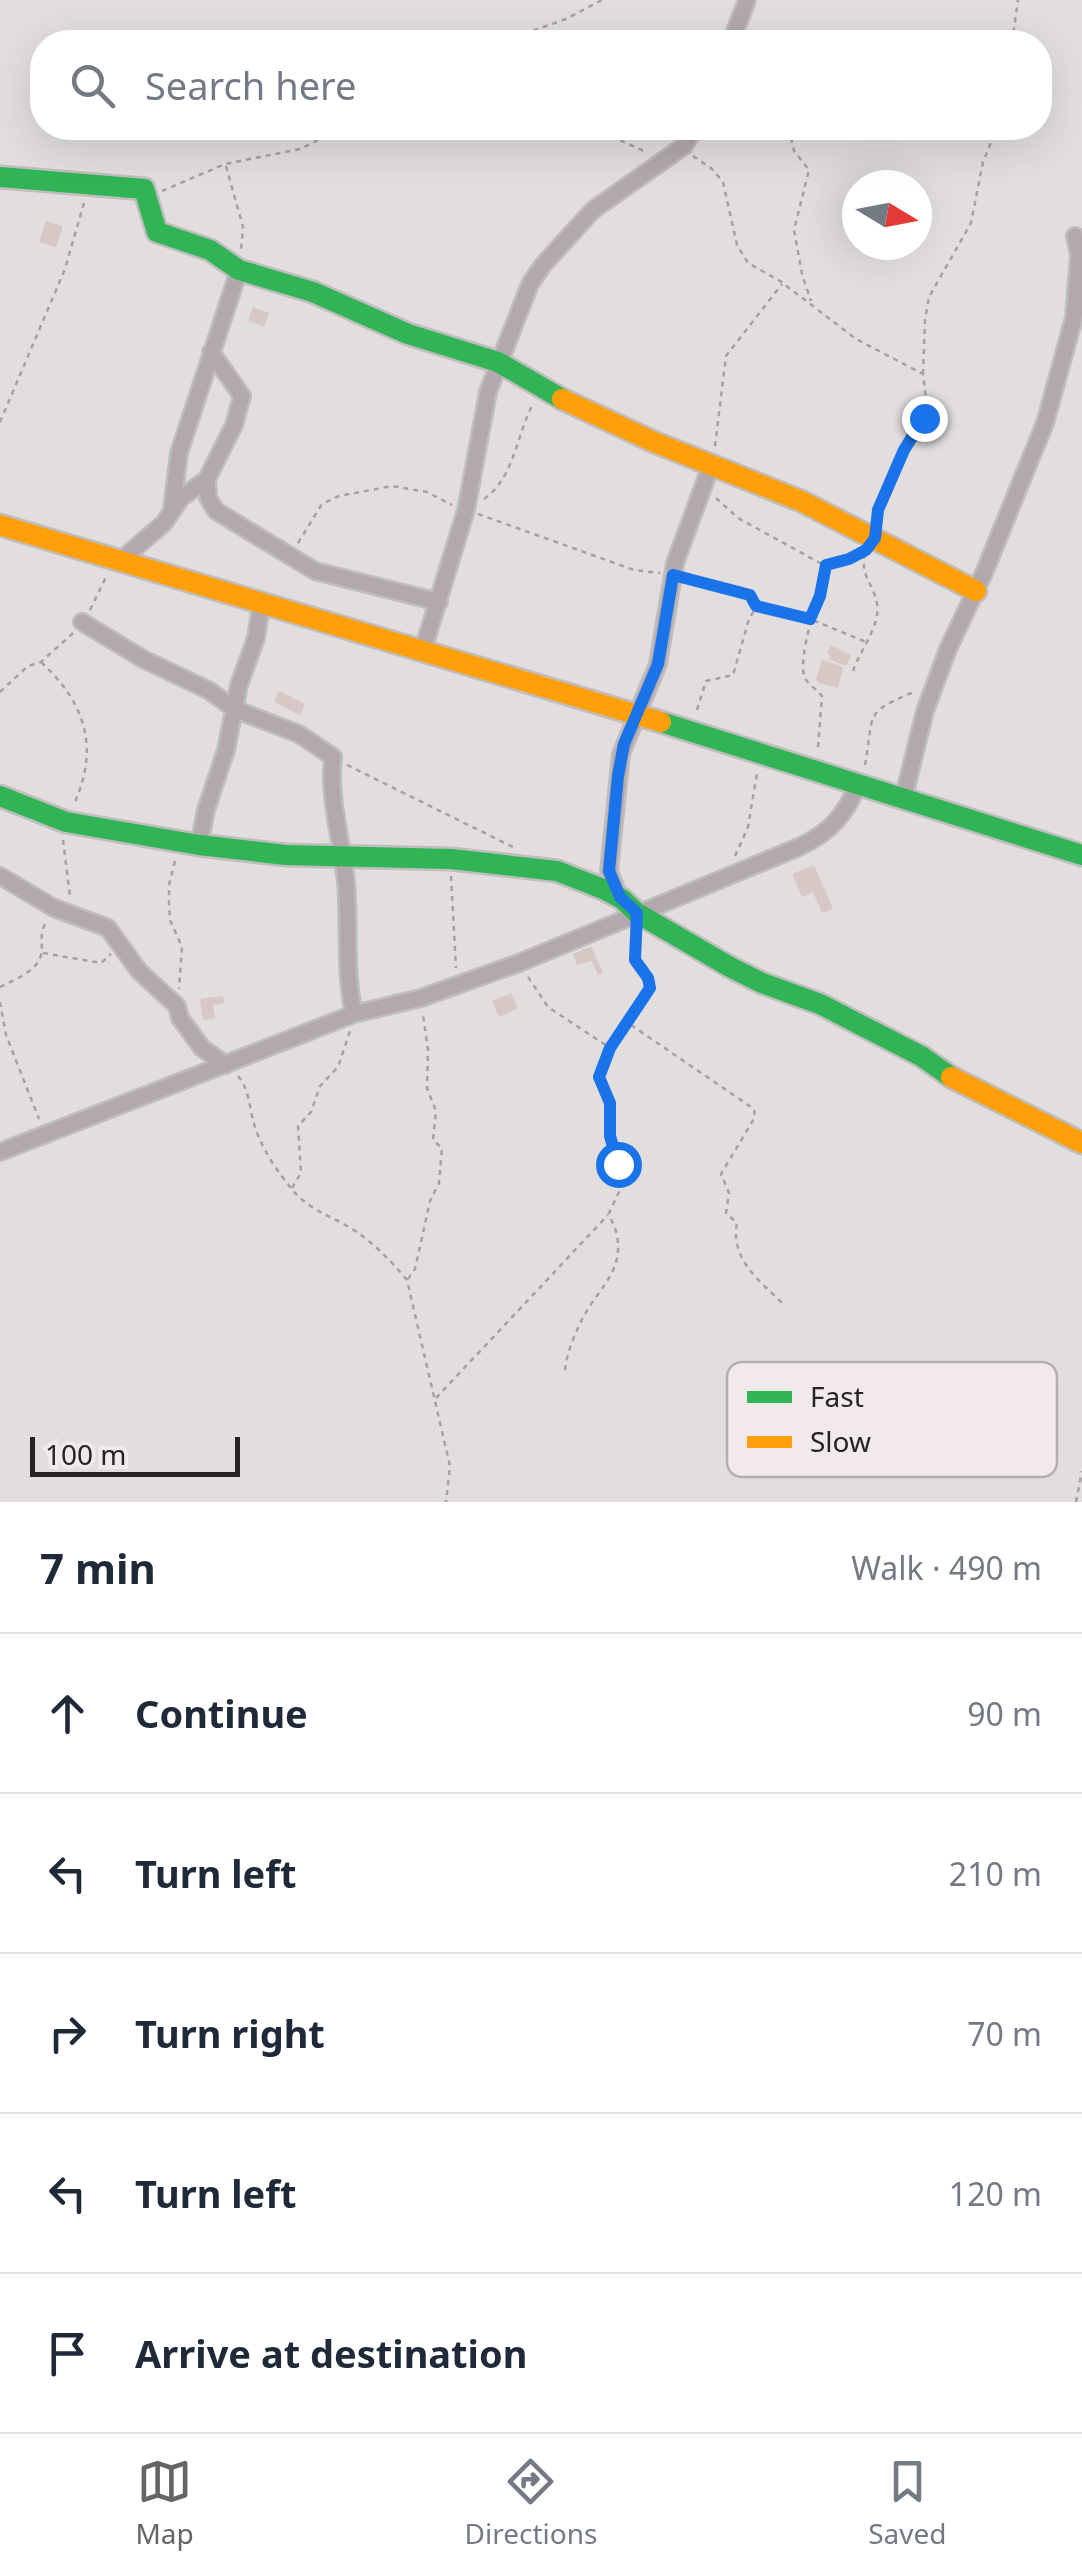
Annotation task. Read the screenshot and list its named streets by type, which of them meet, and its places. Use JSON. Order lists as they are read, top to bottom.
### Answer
{
  "legend": ["Fast", "Slow"],
  "scale_bar": "100 m",
  "north": "right",
  "page": {
    "search": "Search here",
    "scale": "100 m",
    "heading": ["7 min", "Walk · 490 m"],
    "list": [
      ["Continue", "90 m"],
      ["Turn left", "210 m"],
      ["Turn right", "70 m"],
      ["Turn left", "120 m"],
      "Arrive at destination"
    ],
    "nav": ["Map", "Directions", "Saved"]
  }
}
